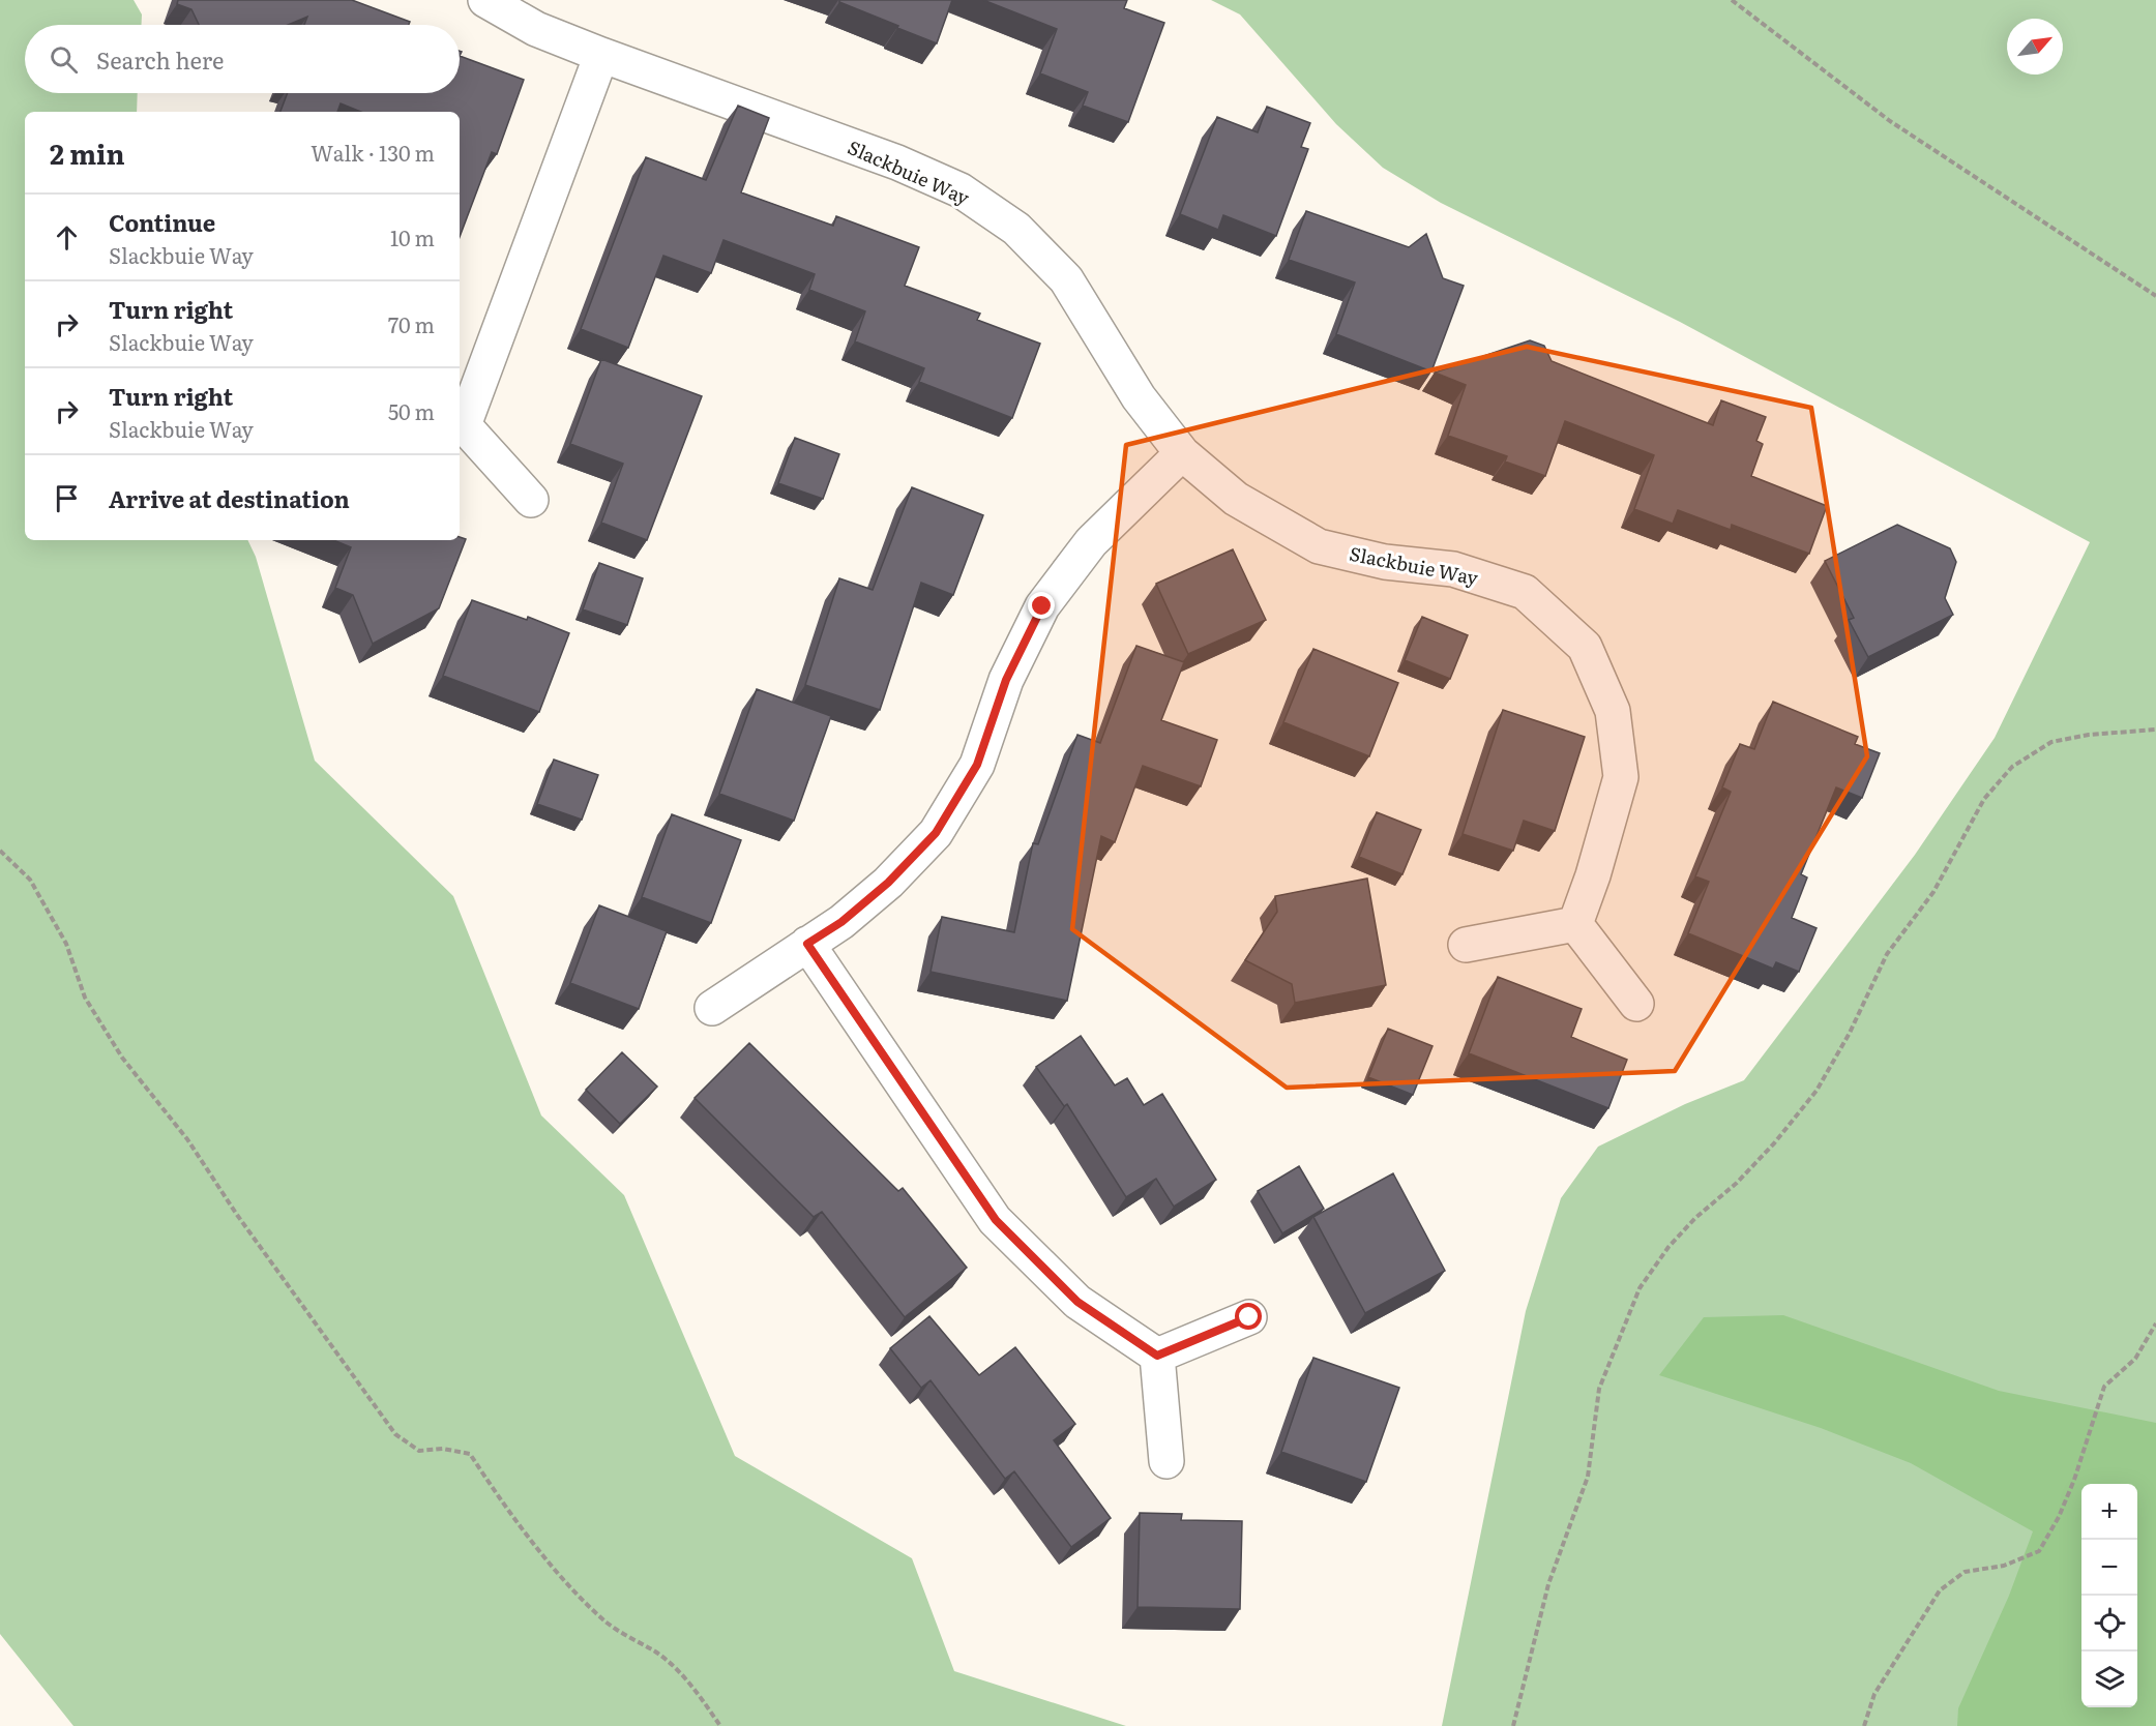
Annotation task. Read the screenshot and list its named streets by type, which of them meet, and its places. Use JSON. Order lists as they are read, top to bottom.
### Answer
{
  "streets": {
    "street": ["Slackbuie Way"]
  },
  "north": "top right",
  "page": {
    "search": "Search here",
    "heading": ["2 min", "Walk · 130 m"],
    "list": [
      ["Continue", "Slackbuie Way", "10 m"],
      ["Turn right", "Slackbuie Way", "70 m"],
      ["Turn right", "Slackbuie Way", "50 m"],
      "Arrive at destination"
    ],
    "map_buttons": ["+", "−"]
  }
}
